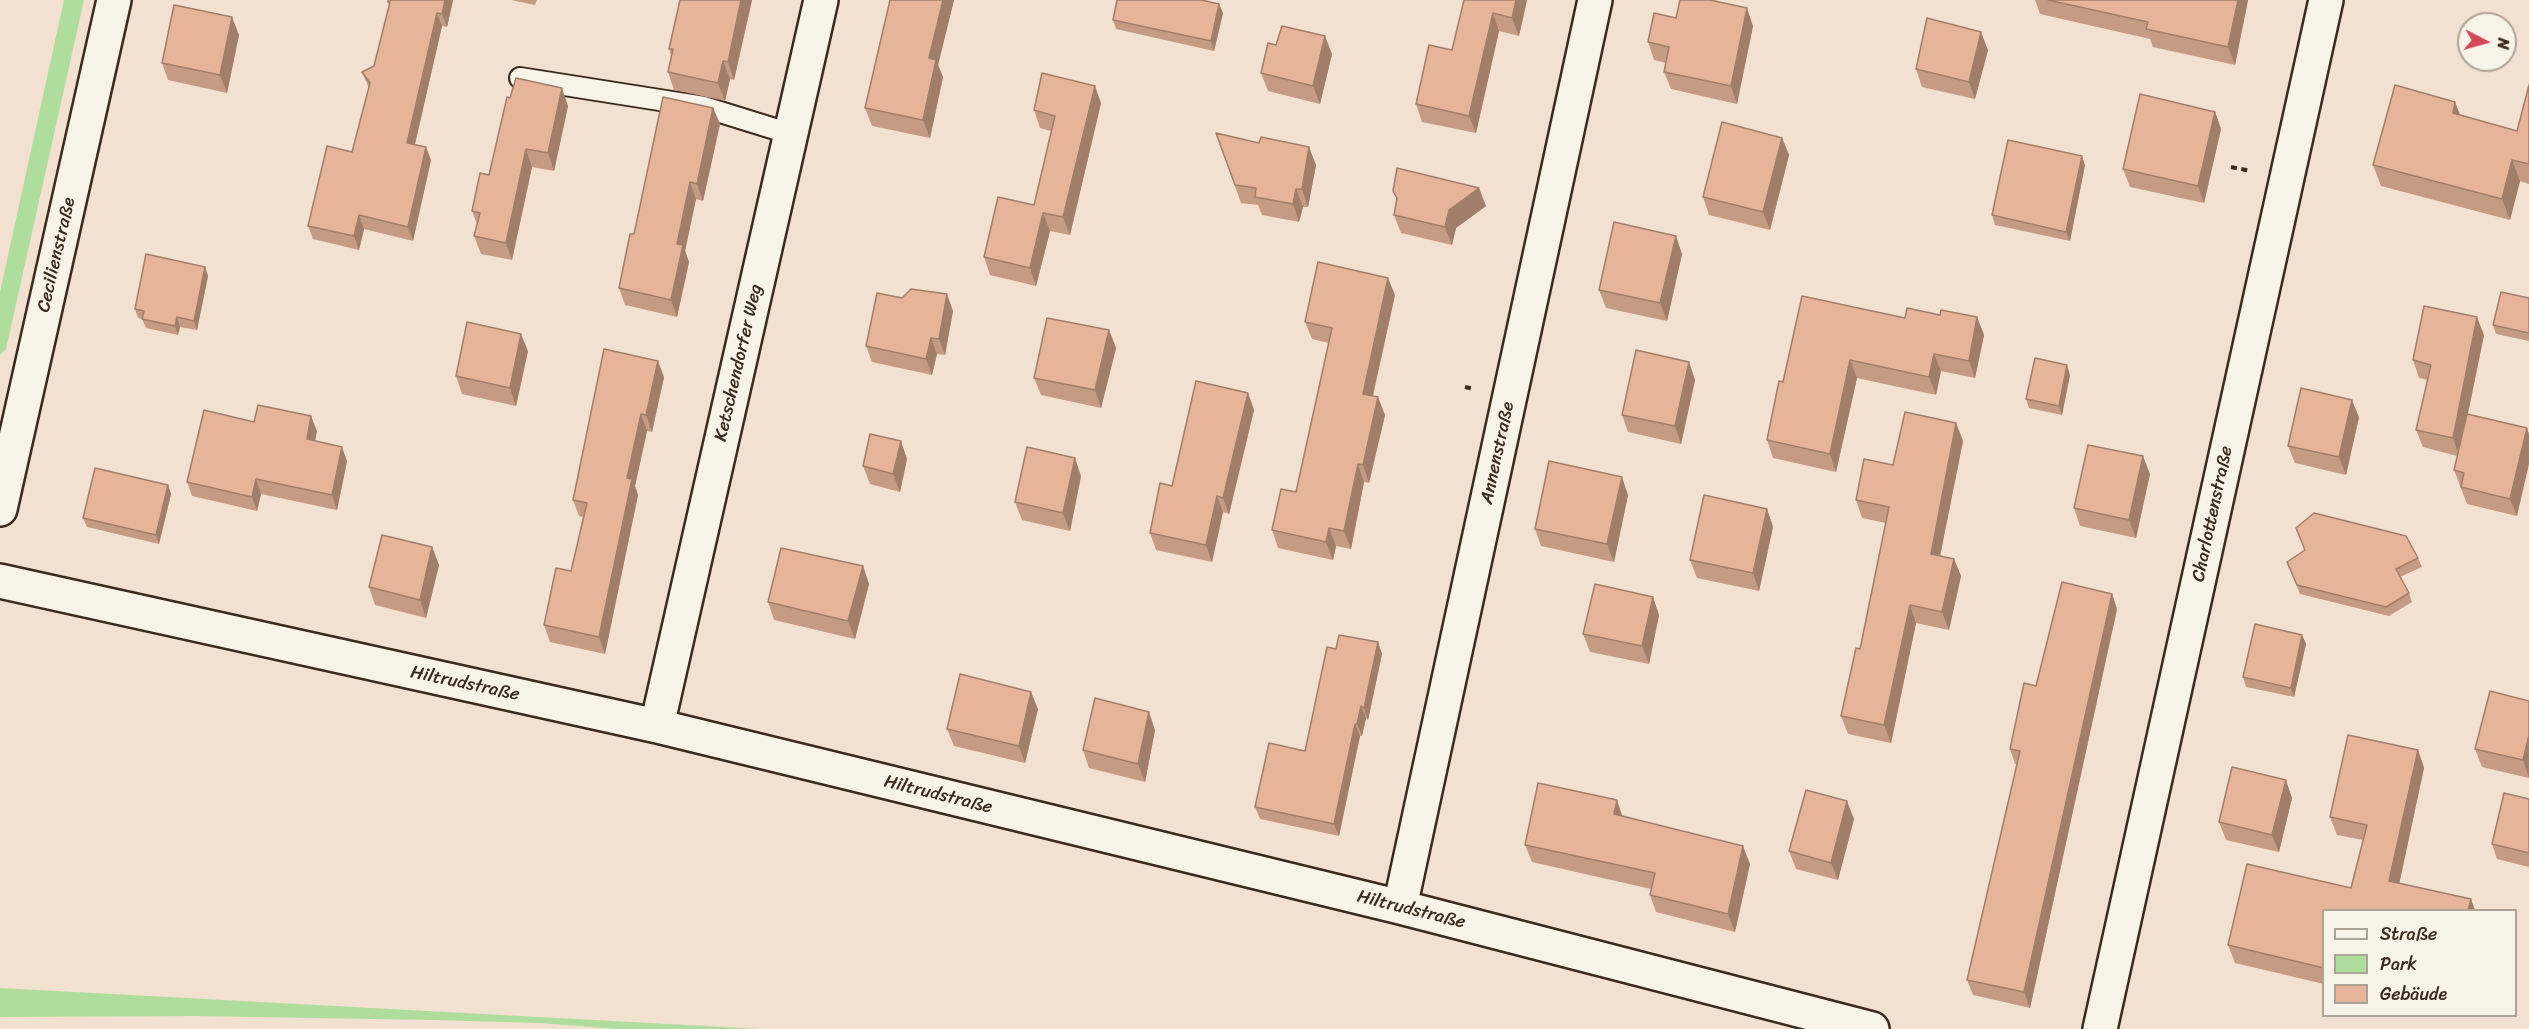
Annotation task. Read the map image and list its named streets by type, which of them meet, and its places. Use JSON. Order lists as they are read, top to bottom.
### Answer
{
  "streets": {
    "street": [
      "Cecilienstraße",
      "Ketschendorfer Weg",
      "Annenstraße",
      "Charlottenstraße",
      "Hiltrudstraße"
    ]
  },
  "crossings": [
    ["Ketschendorfer Weg", "Hiltrudstraße"],
    ["Annenstraße", "Hiltrudstraße"]
  ],
  "legend": ["Straße", "Park", "Gebäude"],
  "north": "right"
}
